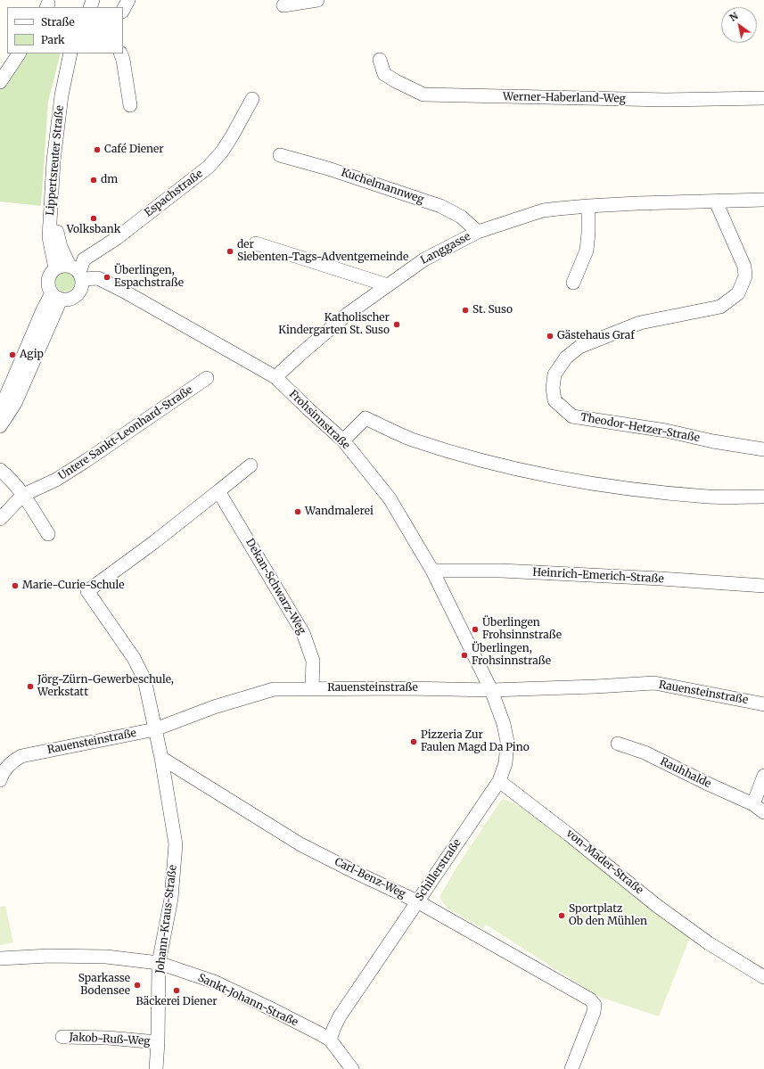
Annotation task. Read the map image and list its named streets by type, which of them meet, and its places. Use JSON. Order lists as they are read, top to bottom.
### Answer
{
  "streets": {
    "street": [
      "Werner-Haberland-Weg",
      "Lippertsreuter Straße",
      "Kuchelmannweg",
      "Espachstraße",
      "Langgasse",
      "Frohsinnstraße",
      "Theodor-Hetzer-Straße",
      "Untere Sankt-Leonhard-Straße",
      "Heinrich-Emerich-Straße",
      "Dekan-Schwarz-Weg",
      "Rauensteinstraße",
      "Rauhhalde",
      "von-Mader-Straße",
      "Schillerstraße",
      "Carl-Benz-Weg",
      "Johann-Kraus-Straße",
      "Sankt-Johann-Straße",
      "Jakob-Ruß-Weg"
    ]
  },
  "crossings": [
    ["Lippertsreuter Straße", "Espachstraße"],
    ["Lippertsreuter Straße", "Frohsinnstraße"],
    ["Kuchelmannweg", "Langgasse"],
    ["Espachstraße", "Frohsinnstraße"],
    ["Langgasse", "Frohsinnstraße"],
    ["Langgasse", "Theodor-Hetzer-Straße"],
    ["Frohsinnstraße", "Heinrich-Emerich-Straße"],
    ["Frohsinnstraße", "Rauensteinstraße"],
    ["Frohsinnstraße", "Schillerstraße"],
    ["Dekan-Schwarz-Weg", "Rauensteinstraße"],
    ["Rauensteinstraße", "Schillerstraße"],
    ["Rauensteinstraße", "Johann-Kraus-Straße"],
    ["von-Mader-Straße", "Schillerstraße"],
    ["Schillerstraße", "Carl-Benz-Weg"],
    ["Schillerstraße", "Sankt-Johann-Straße"],
    ["Carl-Benz-Weg", "Johann-Kraus-Straße"],
    ["Johann-Kraus-Straße", "Sankt-Johann-Straße"],
    ["Johann-Kraus-Straße", "Jakob-Ruß-Weg"]
  ],
  "places": [
    "Café Diener",
    "dm",
    "Volksbank",
    "der Siebenten-Tags-Adventgemeinde",
    "Überlingen, Espachstraße",
    "St. Suso",
    "Katholischer Kindergarten St. Suso",
    "Gästehaus Graf",
    "Agip",
    "Wandmalerei",
    "Marie-Curie-Schule",
    "Überlingen Frohsinnstraße",
    "Überlingen, Frohsinnstraße",
    "Jörg-Zürn-Gewerbeschule, Werkstatt",
    "Pizzeria Zur Faulen Magd Da Pino",
    "Sportplatz Ob den Mühlen",
    "Sparkasse Bodensee",
    "Bäckerei Diener"
  ],
  "legend": ["Straße", "Park"],
  "north": "top left"
}
